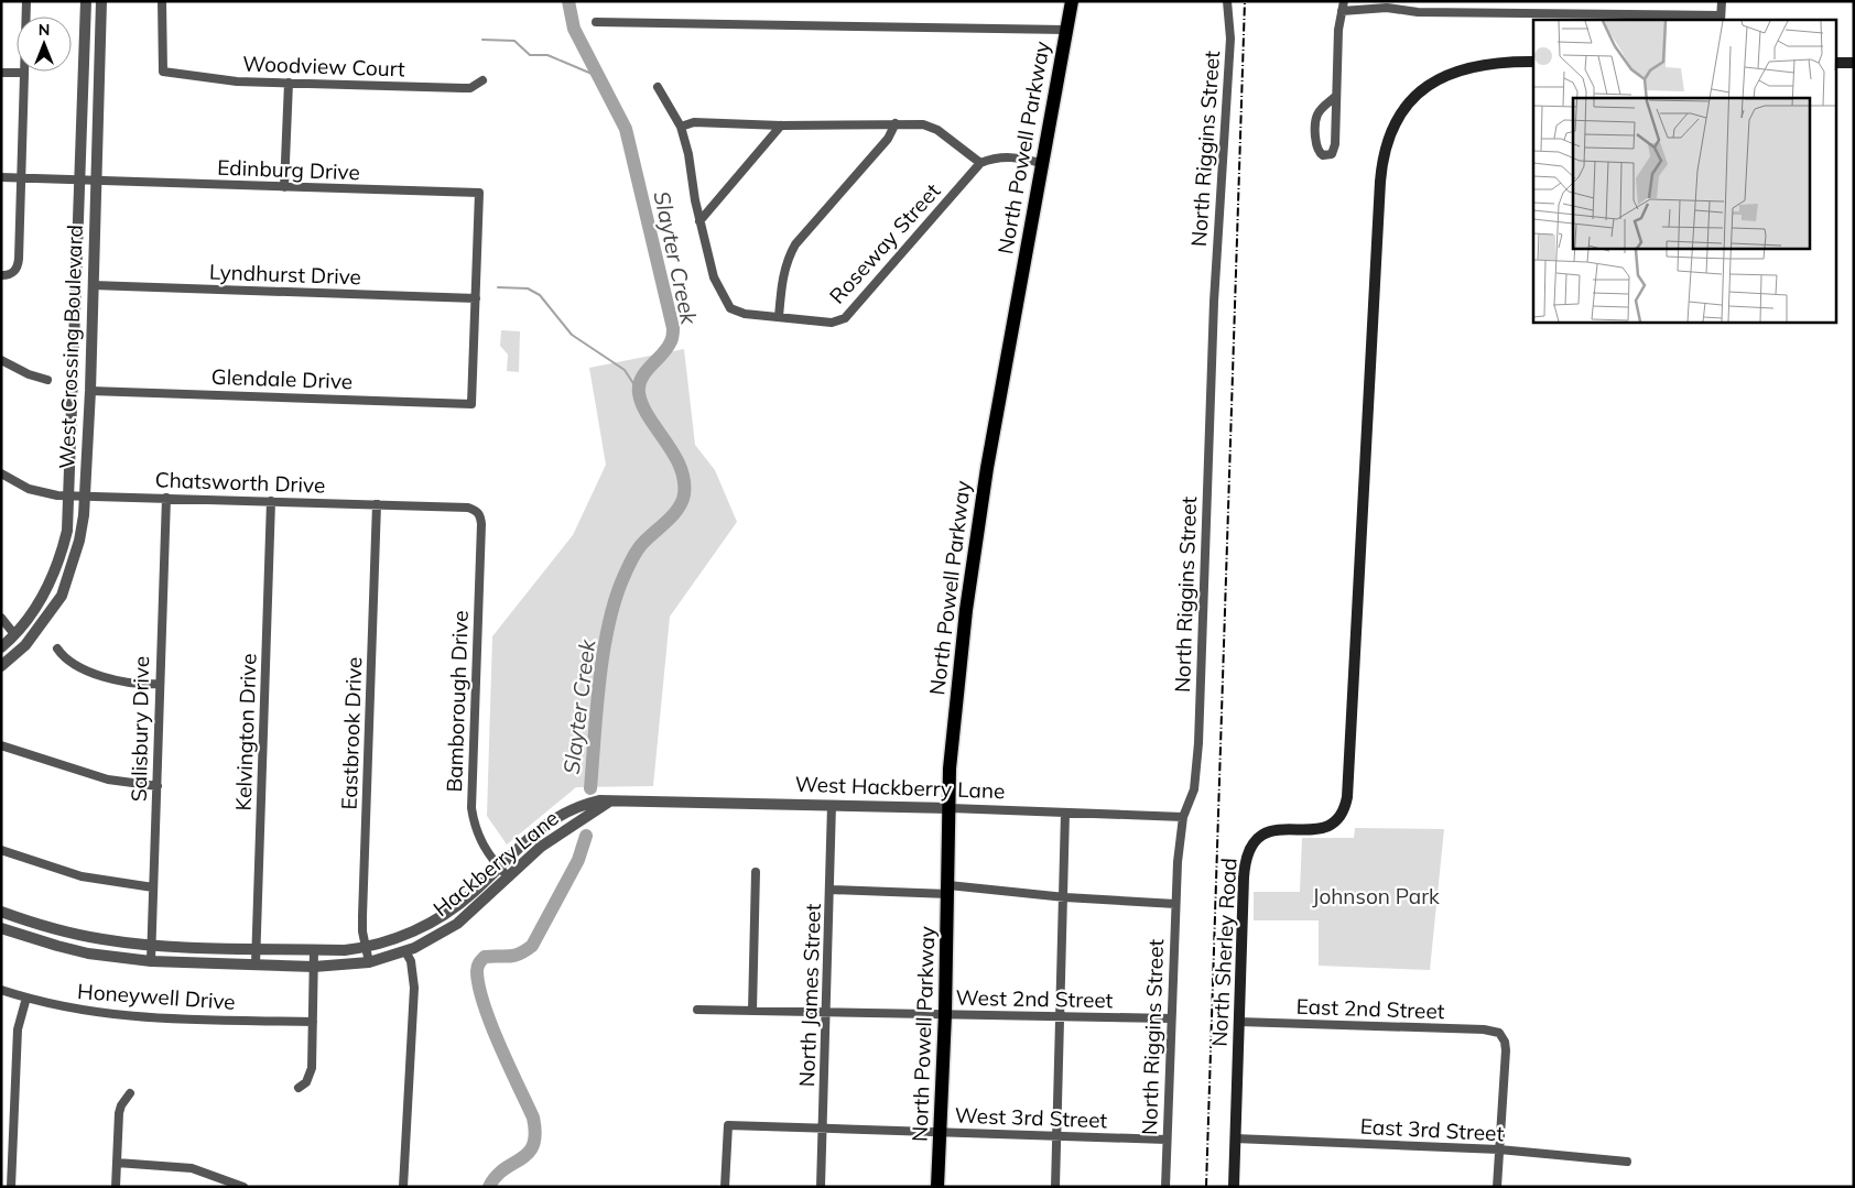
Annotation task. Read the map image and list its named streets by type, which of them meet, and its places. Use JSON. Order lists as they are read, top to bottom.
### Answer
{
  "streets": {
    "main road": ["North Powell Parkway", "North Sherley Road"],
    "street": [
      "Woodview Court",
      "North Riggins Street",
      "Edinburg Drive",
      "Roseway Street",
      "Lyndhurst Drive",
      "West Crossing Boulevard",
      "Glendale Drive",
      "Chatsworth Drive",
      "Bamborough Drive",
      "Salisbury Drive",
      "Kelvington Drive",
      "Eastbrook Drive",
      "West Hackberry Lane",
      "Hackberry Lane",
      "North James Street",
      "Honeywell Drive",
      "West 2nd Street",
      "East 2nd Street",
      "West 3rd Street",
      "East 3rd Street"
    ]
  },
  "crossings": [
    ["North Powell Parkway", "West Hackberry Lane"],
    ["North Powell Parkway", "West 2nd Street"],
    ["North Powell Parkway", "West 3rd Street"],
    ["North Riggins Street", "West Hackberry Lane"],
    ["North Riggins Street", "West 2nd Street"],
    ["North Riggins Street", "West 3rd Street"],
    ["Edinburg Drive", "Lyndhurst Drive"],
    ["Edinburg Drive", "West Crossing Boulevard"],
    ["Edinburg Drive", "Glendale Drive"],
    ["Lyndhurst Drive", "West Crossing Boulevard"],
    ["Lyndhurst Drive", "Glendale Drive"],
    ["West Crossing Boulevard", "Glendale Drive"],
    ["West Crossing Boulevard", "Chatsworth Drive"],
    ["Chatsworth Drive", "Bamborough Drive"],
    ["Chatsworth Drive", "Salisbury Drive"],
    ["Chatsworth Drive", "Kelvington Drive"],
    ["Chatsworth Drive", "Eastbrook Drive"],
    ["Bamborough Drive", "Hackberry Lane"],
    ["Salisbury Drive", "Hackberry Lane"],
    ["Kelvington Drive", "Hackberry Lane"],
    ["Eastbrook Drive", "Hackberry Lane"],
    ["West Hackberry Lane", "Hackberry Lane"],
    ["West Hackberry Lane", "North James Street"],
    ["North Sherley Road", "East 2nd Street"],
    ["North Sherley Road", "East 3rd Street"],
    ["North James Street", "West 2nd Street"],
    ["North James Street", "West 3rd Street"],
    ["East 2nd Street", "East 3rd Street"]
  ],
  "water": ["Slayter Creek"],
  "parks": ["Johnson Park"],
  "north": "top"
}
